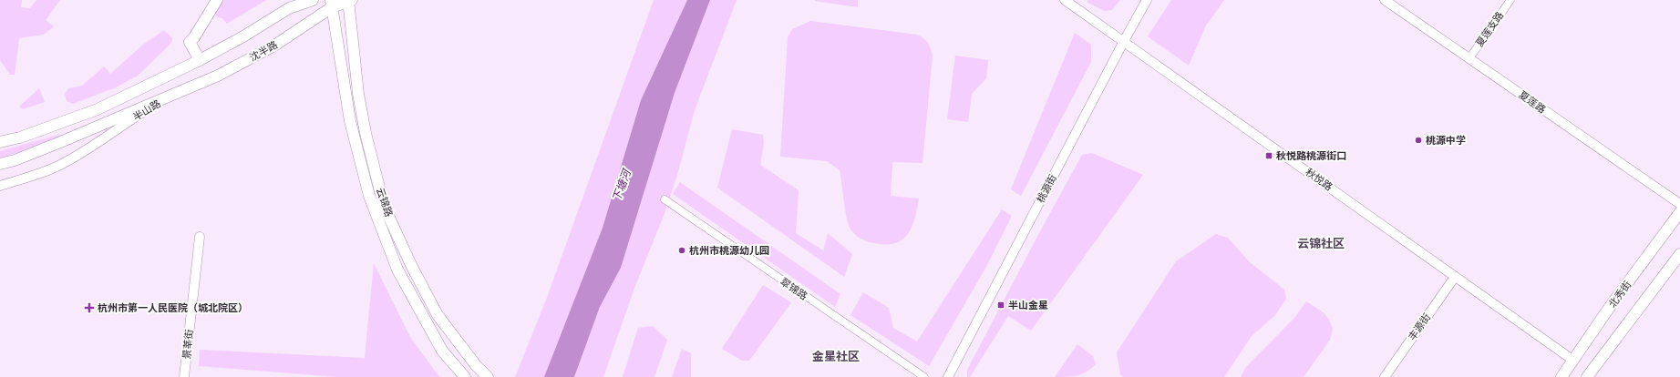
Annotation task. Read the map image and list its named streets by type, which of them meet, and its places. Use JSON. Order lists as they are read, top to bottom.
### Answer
{
  "streets": {
    "main road": [
      "沈半路",
      "半山路",
      "云锦路",
      "北秀街"
    ],
    "street": [
      "夏莲支路",
      "夏莲路",
      "秋悦路",
      "桃源街",
      "翠锦路",
      "丰源街",
      "景莘街"
    ]
  },
  "crossings": [
    ["夏莲支路", "夏莲路"],
    ["沈半路", "半山路"],
    ["沈半路", "云锦路"],
    ["秋悦路", "桃源街"],
    ["秋悦路", "北秀街"],
    ["秋悦路", "丰源街"]
  ],
  "districts": ["云锦社区", "金星社区"],
  "water": ["下塘河"],
  "places": {
    "other": ["桃源中学", "杭州市桃源幼儿园"],
    "transit": ["秋悦路桃源街口", "半山金星"],
    "health": ["杭州市第一人民医院（城北院区）"]
  }
}
